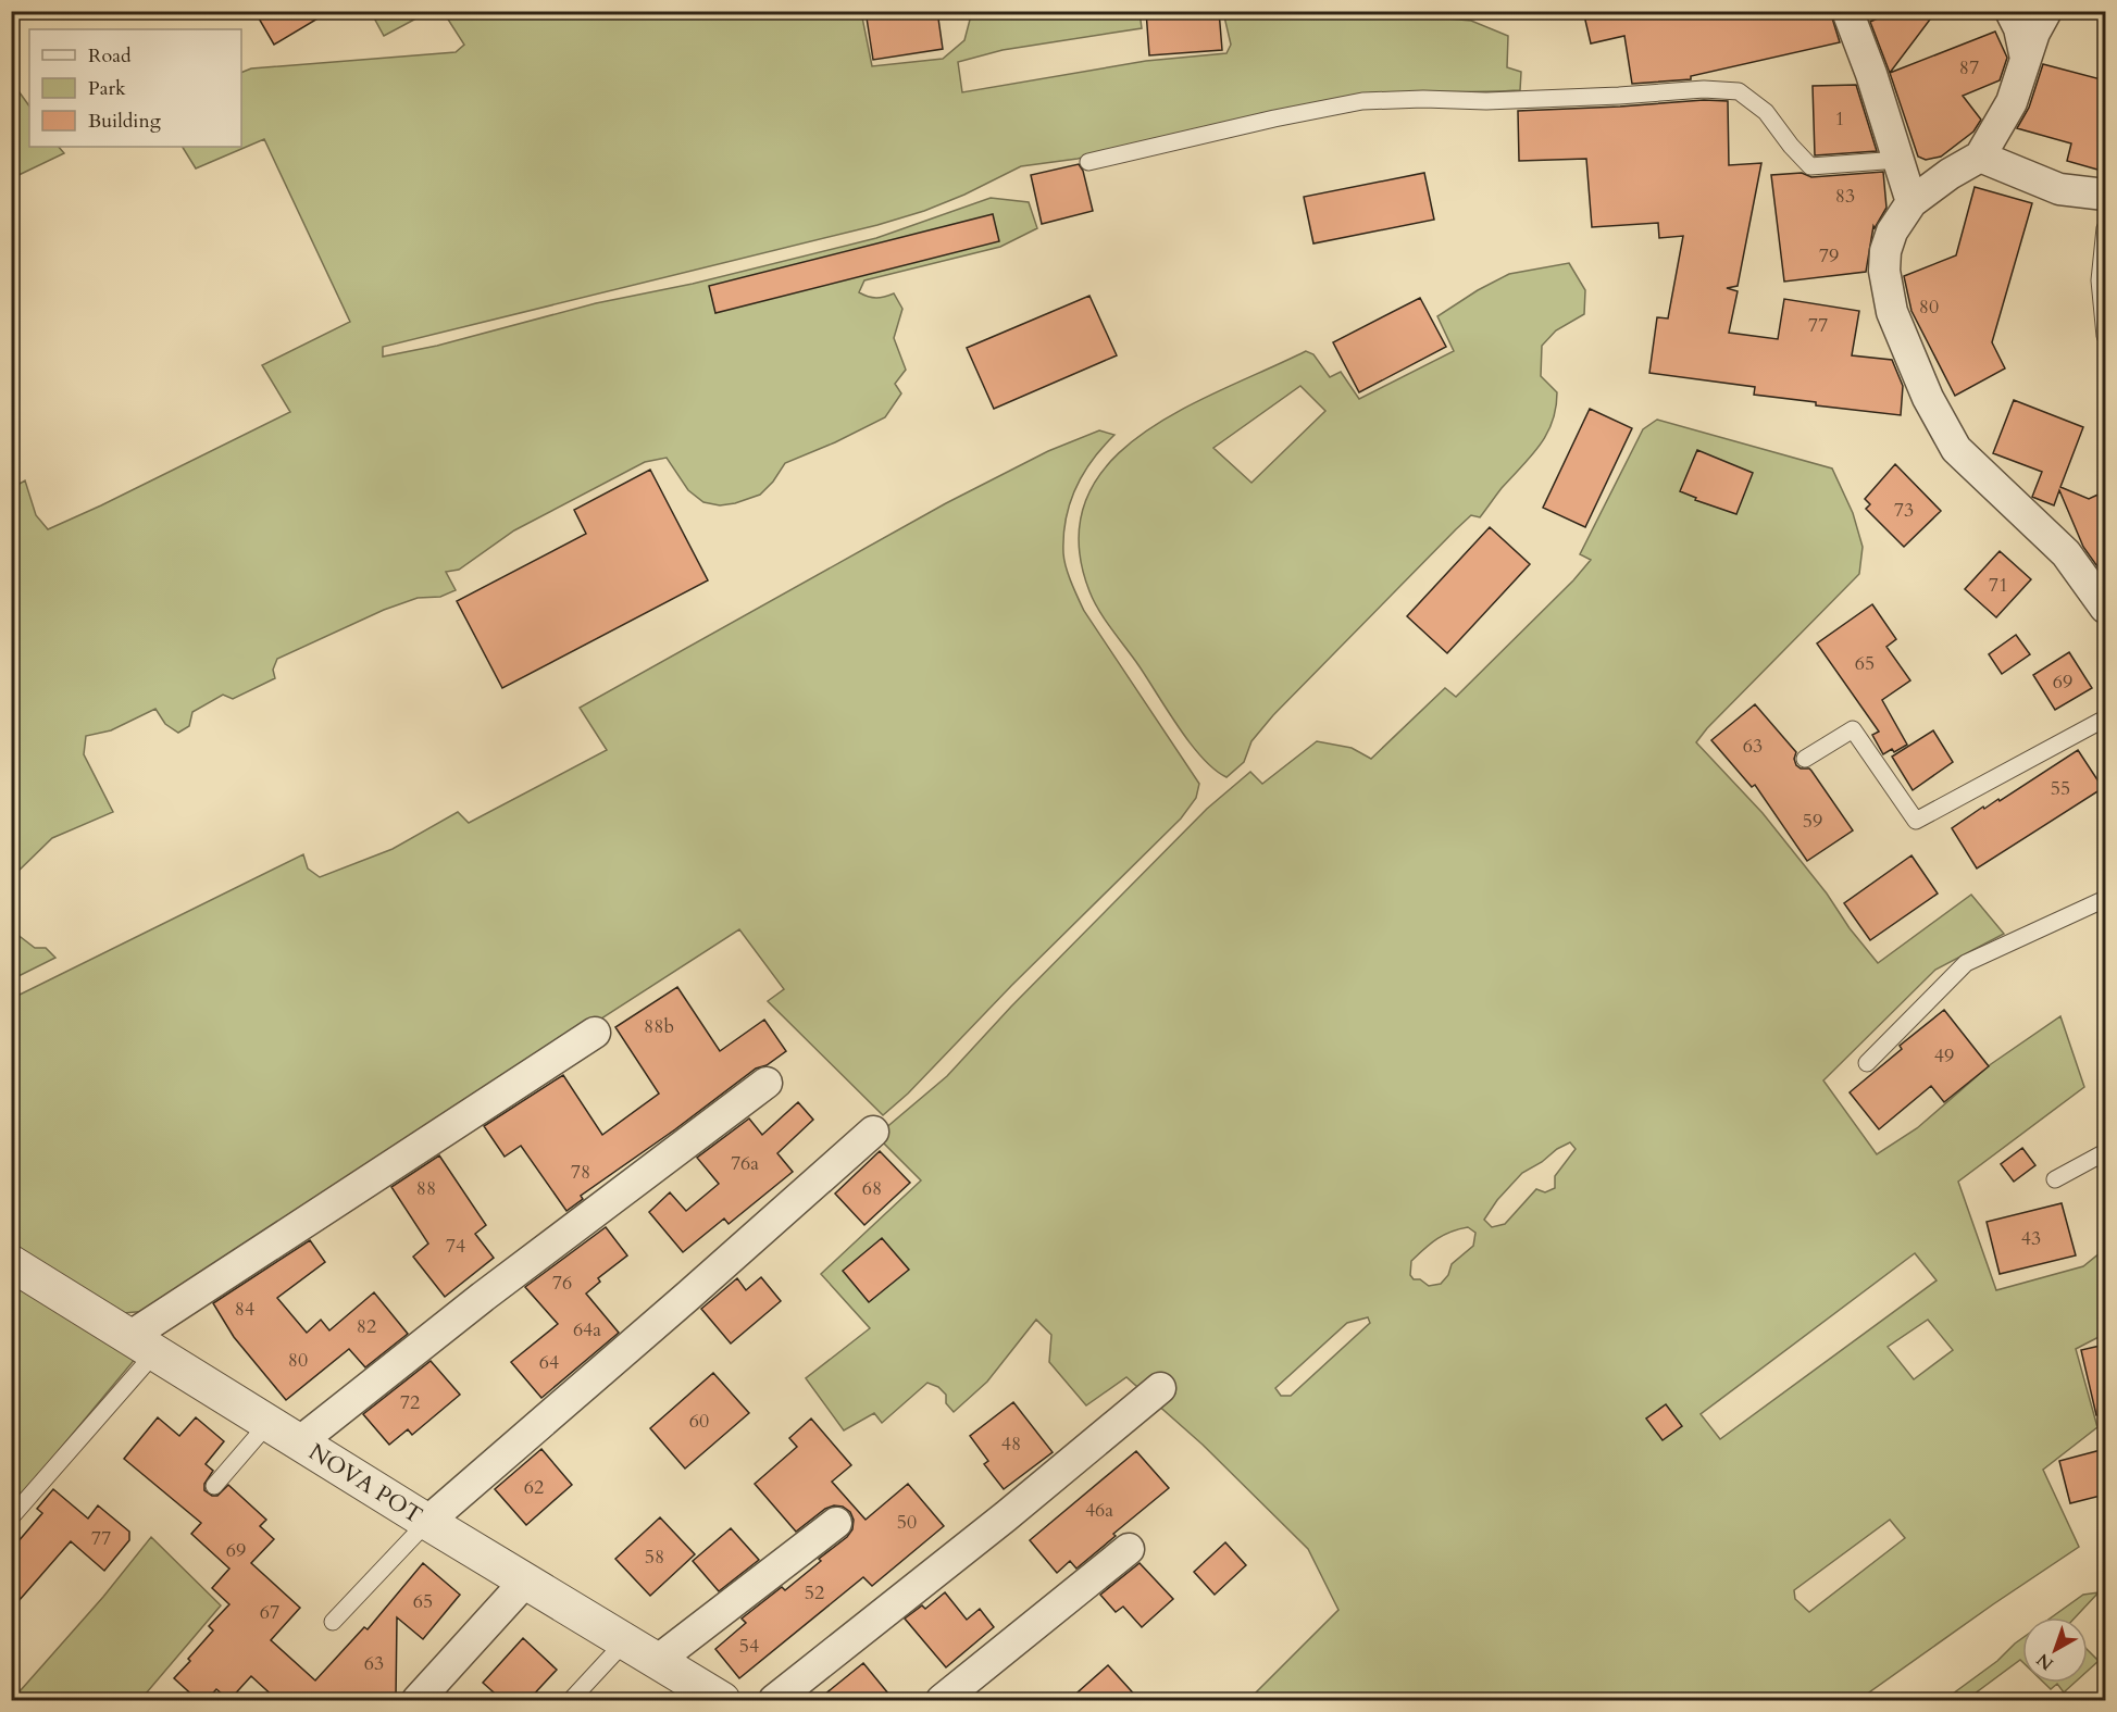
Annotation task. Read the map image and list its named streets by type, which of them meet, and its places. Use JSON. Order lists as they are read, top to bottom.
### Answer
{
  "streets": {
    "street": ["NOVA POT"]
  },
  "house_numbers": [
    "87",
    "1",
    "83",
    "79",
    "80",
    "77",
    "73",
    "71",
    "65",
    "69",
    "63",
    "55",
    "59",
    "88b",
    "49",
    "76a",
    "78",
    "88",
    "68",
    "43",
    "74",
    "76",
    "84",
    "82",
    "64a",
    "80",
    "64",
    "72",
    "60",
    "48",
    "62",
    "46a",
    "50",
    "77",
    "69",
    "58",
    "52",
    "65",
    "67",
    "54",
    "63"
  ],
  "legend": ["Road", "Park", "Building"],
  "north": "bottom left"
}
